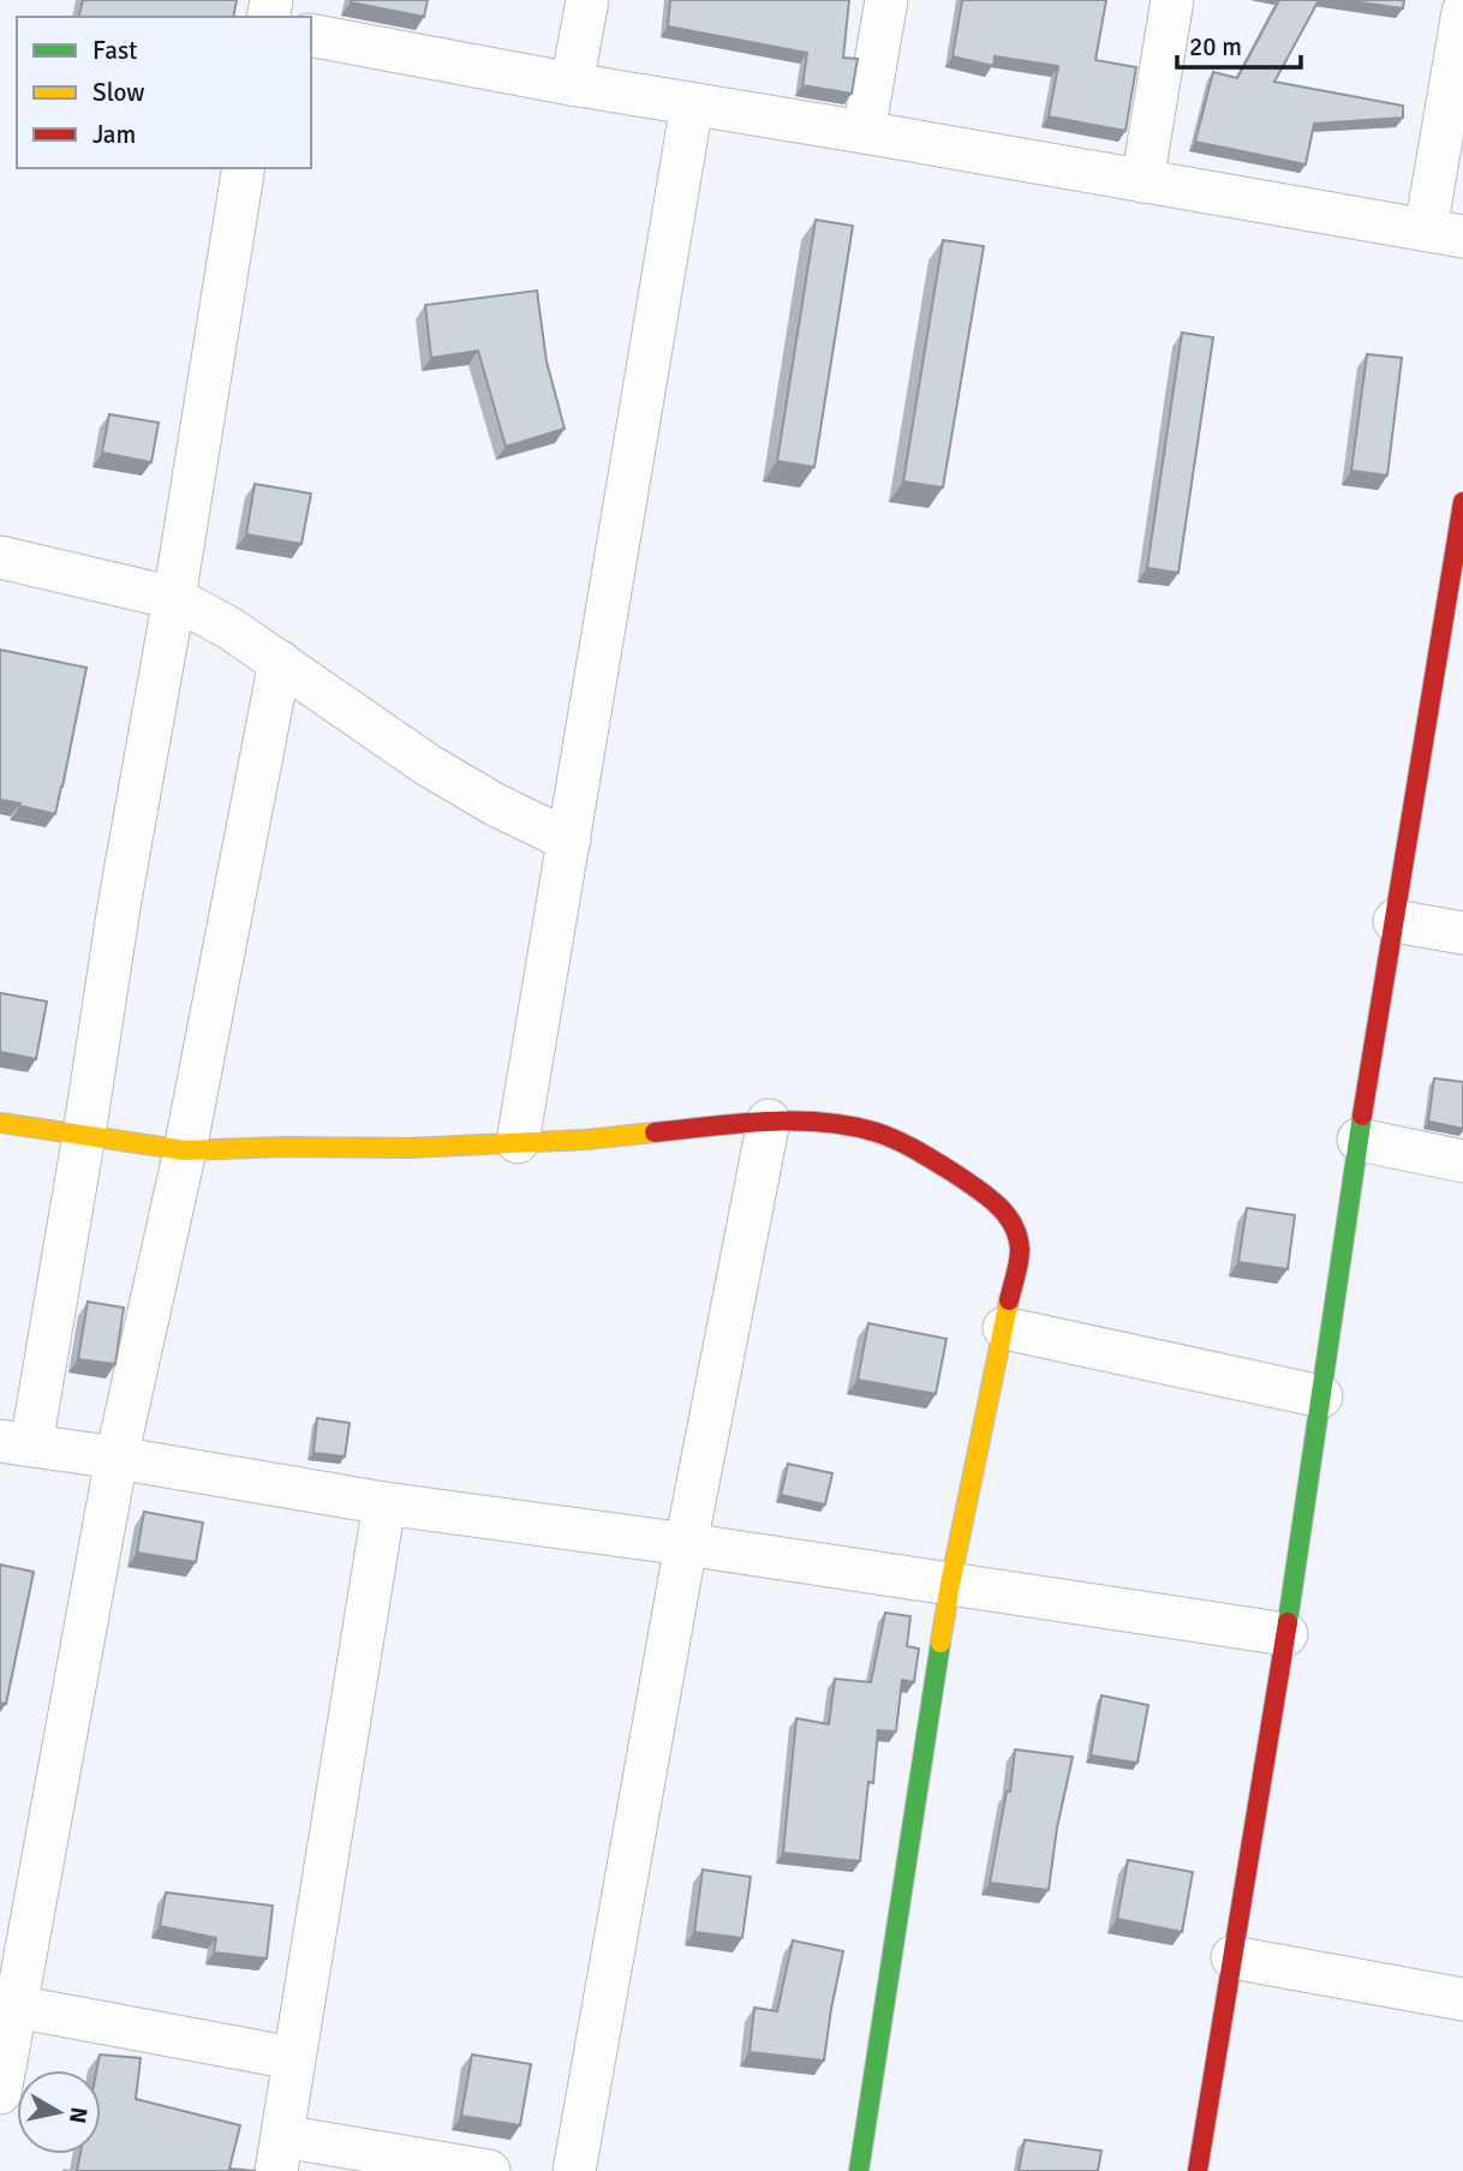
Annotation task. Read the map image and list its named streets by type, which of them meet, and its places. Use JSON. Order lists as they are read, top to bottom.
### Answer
{
  "legend": ["Fast", "Slow", "Jam"],
  "scale_bar": "20 m",
  "north": "right"
}
